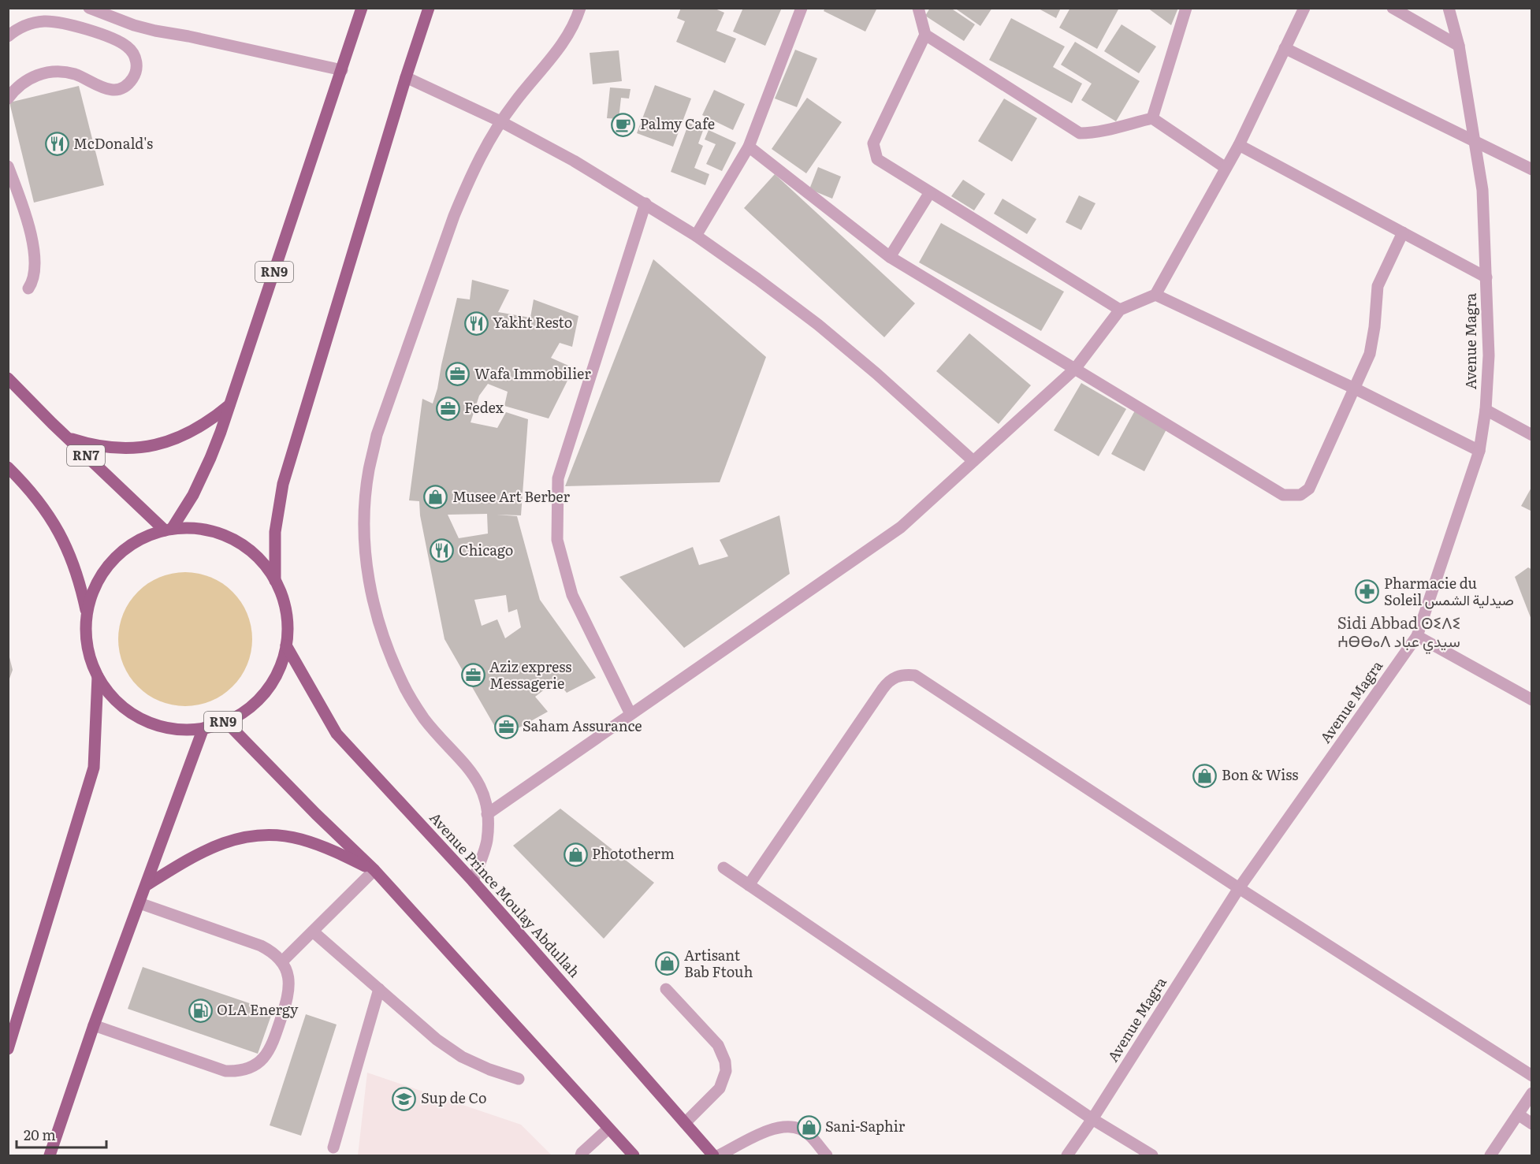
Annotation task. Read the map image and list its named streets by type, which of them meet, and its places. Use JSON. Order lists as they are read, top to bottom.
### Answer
{
  "streets": {
    "main road": ["RN9", "RN7", "Avenue Prince Moulay Abdullah"],
    "street": ["Avenue Magra"]
  },
  "crossings": [
    ["RN9", "RN7"],
    ["RN9", "Avenue Prince Moulay Abdullah"]
  ],
  "districts": ["Sidi Abbad ⵙⵉⴷⵉ ⵄⴱⴱⴰⴷ سيدي عباد"],
  "places": {
    "cafe": ["Palmy Cafe"],
    "restaurant": ["McDonald's", "Yakht Resto", "Chicago"],
    "office": [
      "Wafa Immobilier",
      "Fedex",
      "Aziz express Messagerie",
      "Saham Assurance"
    ],
    "shop": [
      "Musee Art Berber",
      "Bon & Wiss",
      "Phototherm",
      "Artisant Bab Ftouh",
      "Sani-Saphir"
    ],
    "pharmacy": ["Pharmacie du Soleil صيدلية الشمس"],
    "fuel station": ["OLA Energy"],
    "school or university": ["Sup de Co"]
  },
  "scale_bar": "20 m"
}
